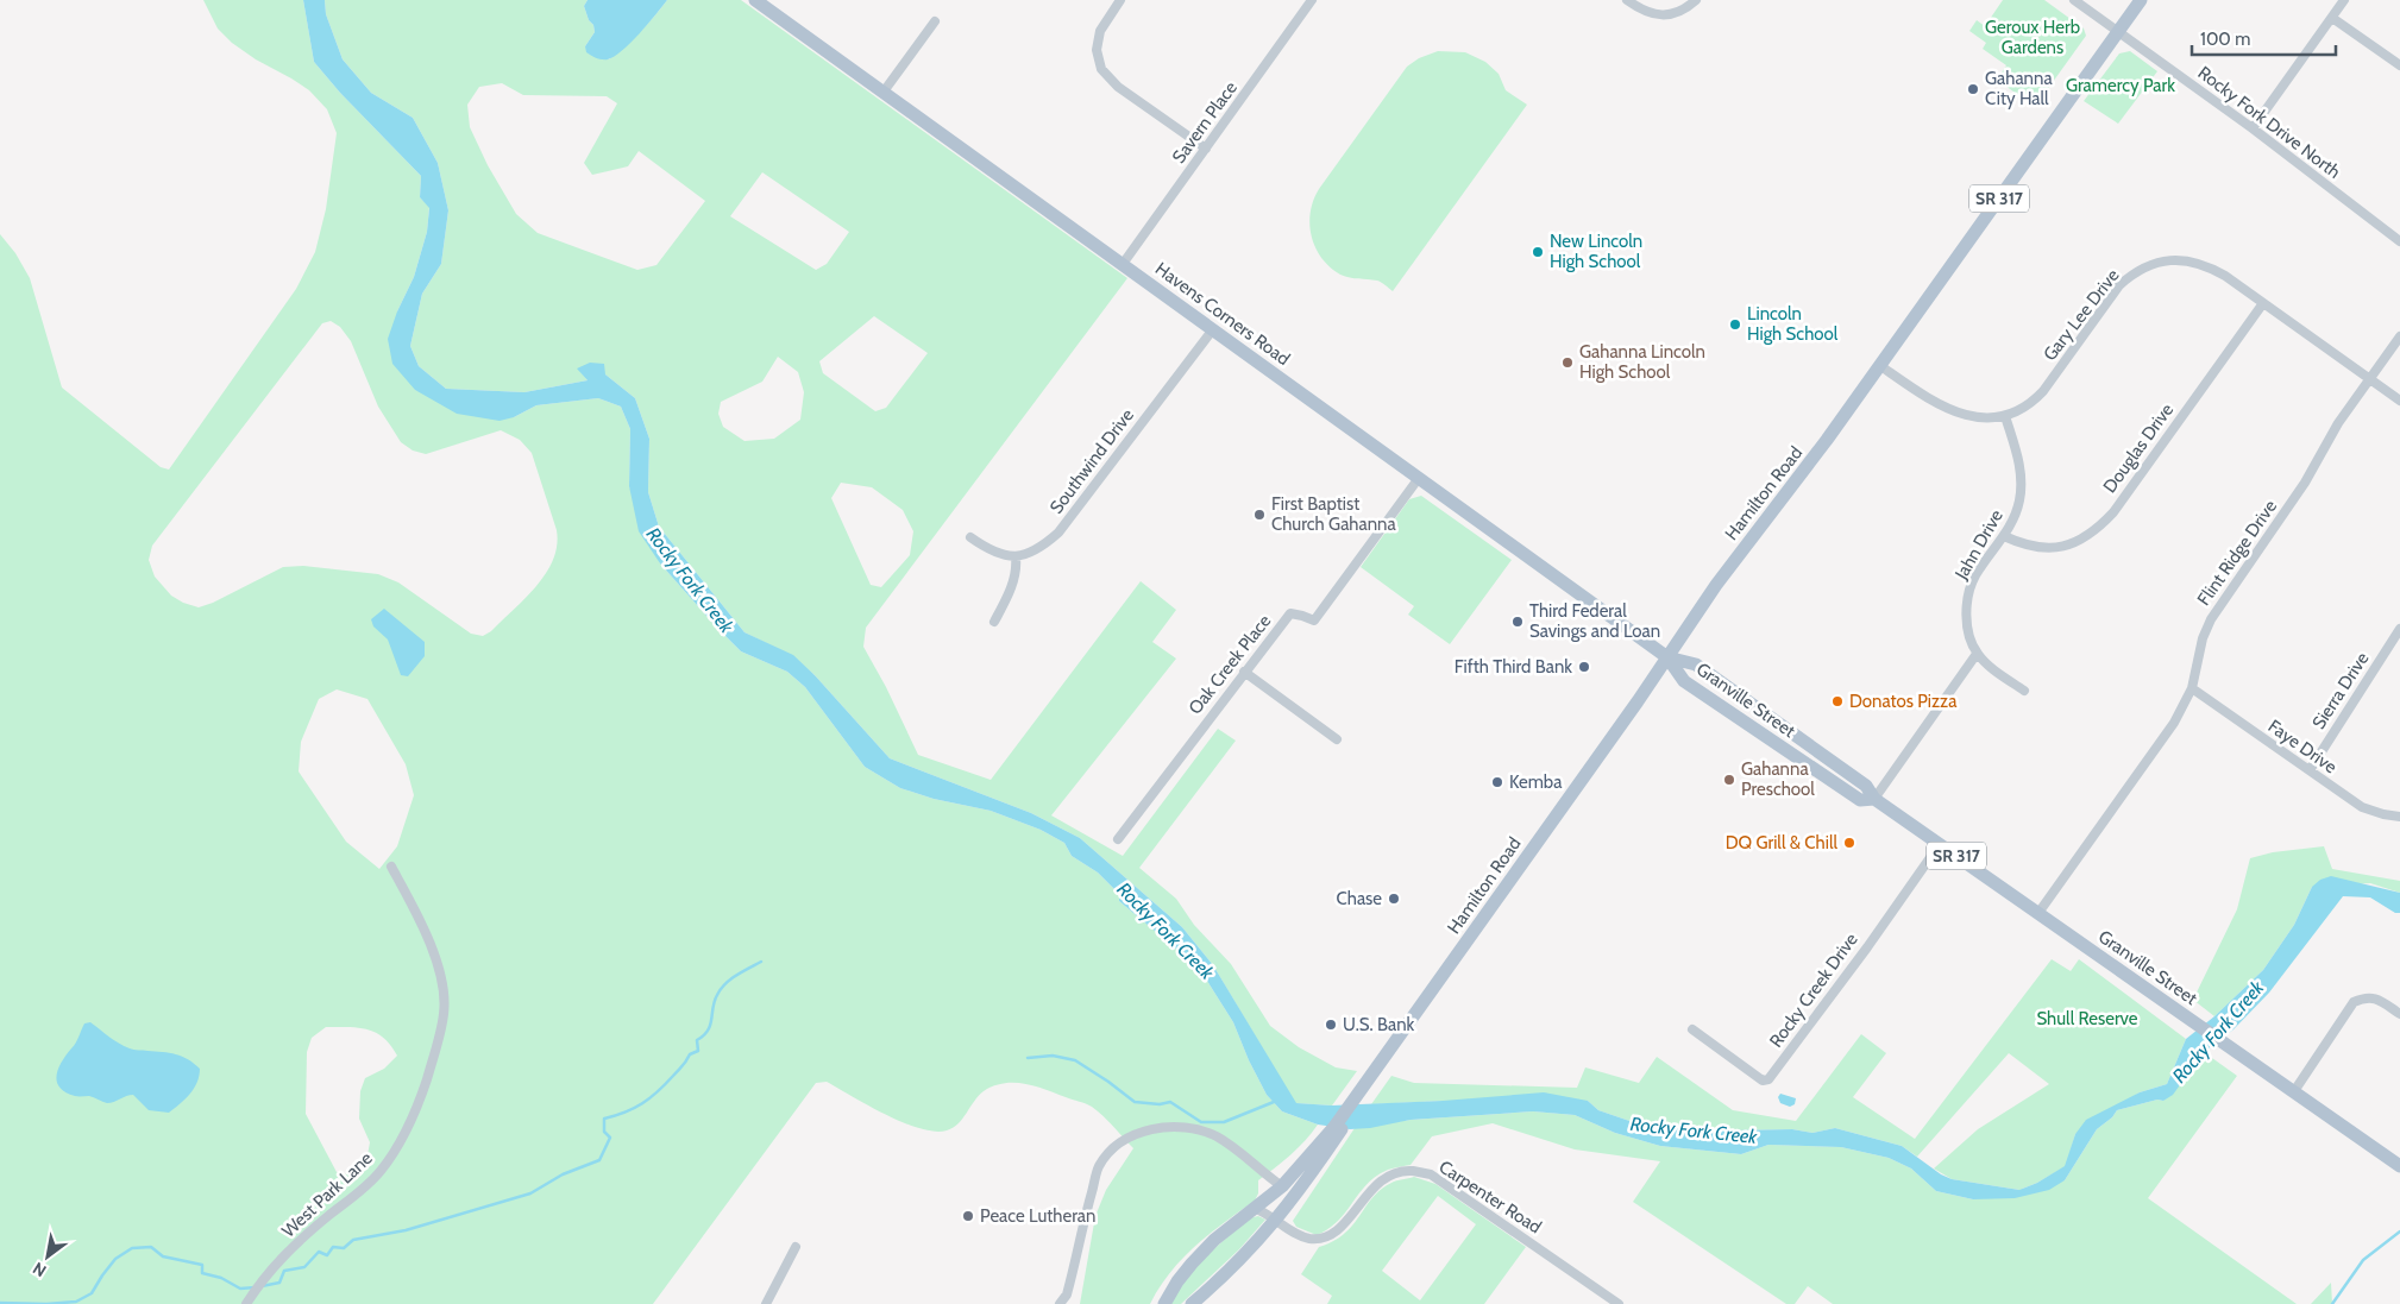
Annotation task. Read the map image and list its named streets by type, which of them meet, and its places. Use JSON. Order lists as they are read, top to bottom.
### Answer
{
  "streets": {
    "main road": [
      "SR 317",
      "Havens Corners Road",
      "Hamilton Road",
      "Granville Street"
    ],
    "street": [
      "Savern Place",
      "Rocky Fork Drive North",
      "Gary Lee Drive",
      "Douglas Drive",
      "Southwind Drive",
      "Jahn Drive",
      "Flint Ridge Drive",
      "Oak Creek Place",
      "Sierra Drive",
      "Faye Drive",
      "Rocky Creek Drive",
      "West Park Lane",
      "Carpenter Road"
    ]
  },
  "crossings": [
    ["Savern Place", "Havens Corners Road"],
    ["Rocky Fork Drive North", "Hamilton Road"],
    ["Havens Corners Road", "Southwind Drive"],
    ["Havens Corners Road", "Hamilton Road"],
    ["Havens Corners Road", "Oak Creek Place"],
    ["Havens Corners Road", "Granville Street"],
    ["Gary Lee Drive", "Douglas Drive"],
    ["Gary Lee Drive", "Hamilton Road"],
    ["Gary Lee Drive", "Jahn Drive"],
    ["Gary Lee Drive", "Flint Ridge Drive"],
    ["Douglas Drive", "Jahn Drive"],
    ["Hamilton Road", "Granville Street"],
    ["Hamilton Road", "Carpenter Road"],
    ["Flint Ridge Drive", "Granville Street"],
    ["Flint Ridge Drive", "Faye Drive"],
    ["Sierra Drive", "Faye Drive"],
    ["Granville Street", "Rocky Creek Drive"]
  ],
  "water": ["Rocky Fork Creek"],
  "parks": ["Geroux Herb Gardens", "Gramercy Park", "Shull Reserve"],
  "places": [
    "Gahanna City Hall",
    "New Lincoln High School",
    "Lincoln High School",
    "Gahanna Lincoln High School",
    "First Baptist Church Gahanna",
    "Third Federal Savings and Loan",
    "Fifth Third Bank",
    "Donatos Pizza",
    "Gahanna Preschool",
    "Kemba",
    "DQ Grill & Chill",
    "Chase",
    "U.S. Bank",
    "Peace Lutheran"
  ],
  "scale_bar": "100 m",
  "north": "bottom left"
}
